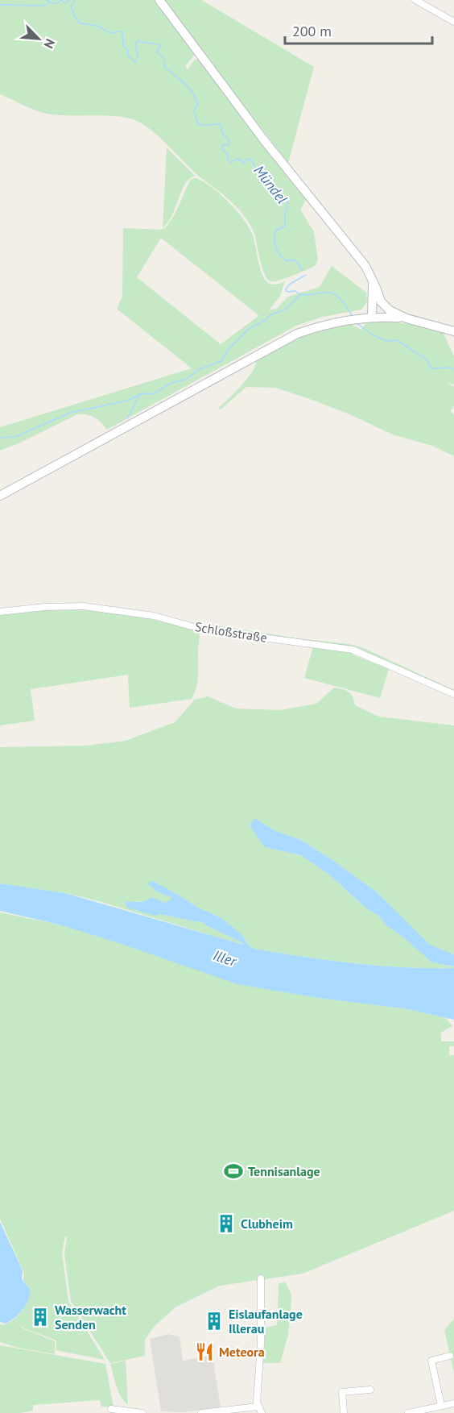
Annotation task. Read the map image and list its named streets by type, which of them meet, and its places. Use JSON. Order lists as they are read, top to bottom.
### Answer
{
  "streets": {
    "street": ["Schloßstraße"]
  },
  "water": ["Mündel", "Iller"],
  "places": {
    "sports": ["Tennisanlage"],
    "building": ["Clubheim", "Wasserwacht Senden", "Eislaufanlage Illerau"],
    "restaurant": ["Meteora"]
  },
  "scale_bar": "200 m",
  "north": "bottom right"
}
